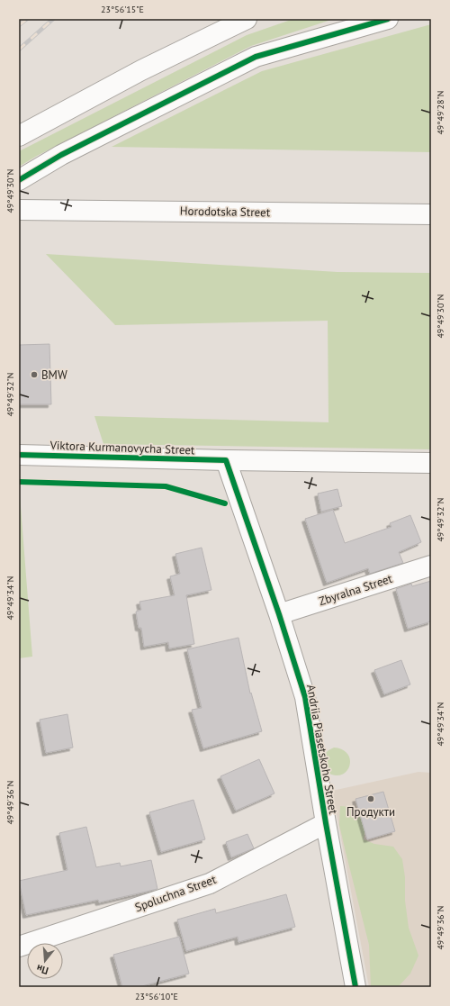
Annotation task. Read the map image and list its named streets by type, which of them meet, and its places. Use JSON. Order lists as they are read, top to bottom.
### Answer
{
  "streets": {
    "street": [
      "Horodotska Street",
      "Viktora Kurmanovycha Street",
      "Zbyralna Street",
      "Andriia Piasetskoho Street",
      "Spoluchna Street"
    ]
  },
  "crossings": [
    ["Viktora Kurmanovycha Street", "Andriia Piasetskoho Street"],
    ["Zbyralna Street", "Andriia Piasetskoho Street"],
    ["Andriia Piasetskoho Street", "Spoluchna Street"]
  ],
  "places": ["BMW", "Продукти"],
  "north": "bottom",
  "coordinates": [
    "23°56'15\"E",
    "49°49'28\"N",
    "49°49'30\"N",
    "49°49'32\"N",
    "49°49'34\"N",
    "49°49'36\"N",
    "23°56'10\"E"
  ]
}
